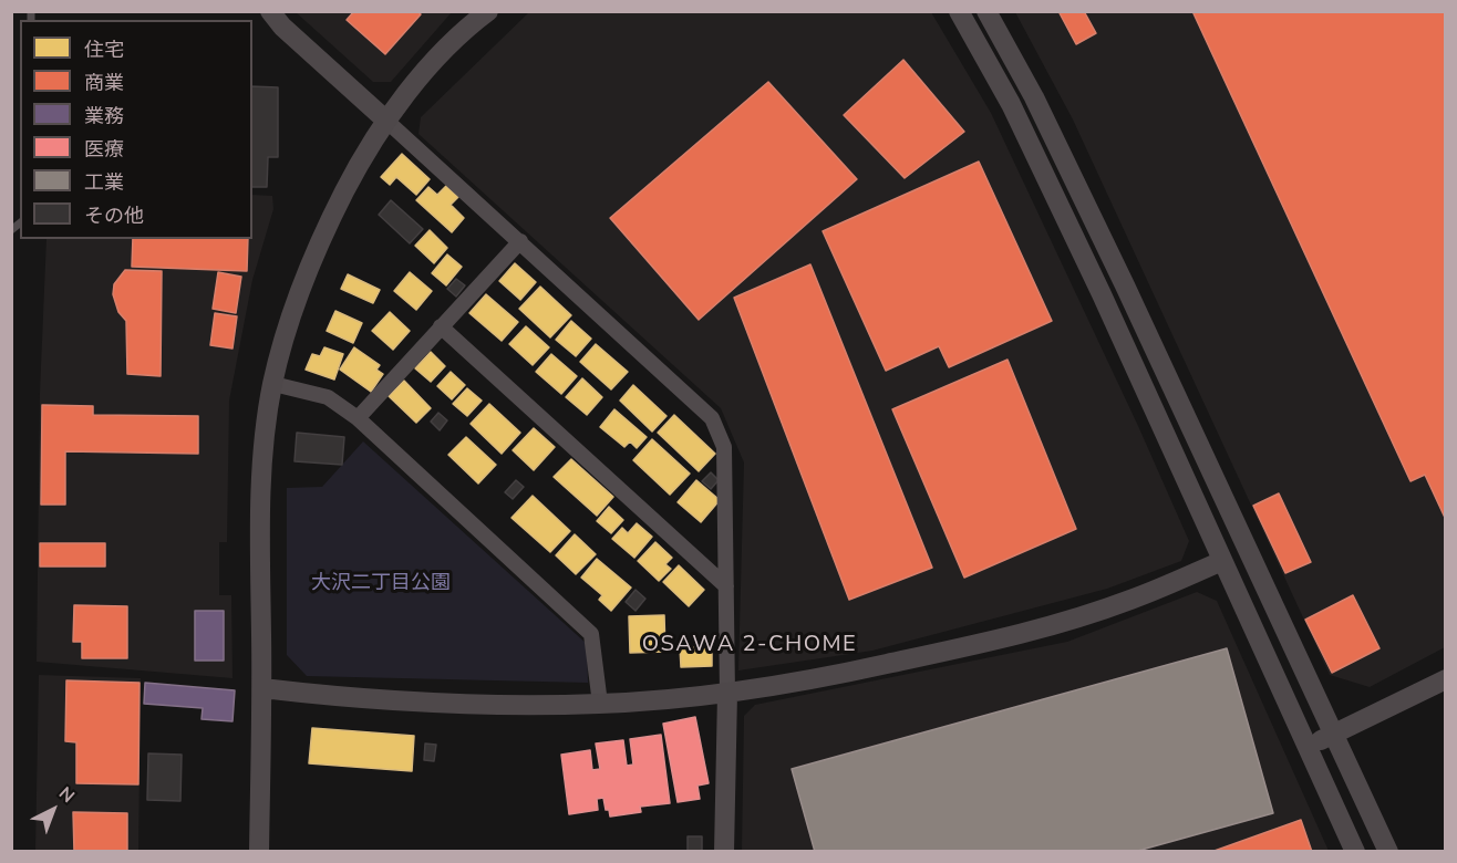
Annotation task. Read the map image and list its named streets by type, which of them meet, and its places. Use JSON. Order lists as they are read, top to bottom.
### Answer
{
  "districts": ["OSAWA 2-CHOME"],
  "parks": ["大沢二丁目公園"],
  "legend": [
    "住宅",
    "商業",
    "業務",
    "医療",
    "工業",
    "その他"
  ],
  "north": "top right"
}
